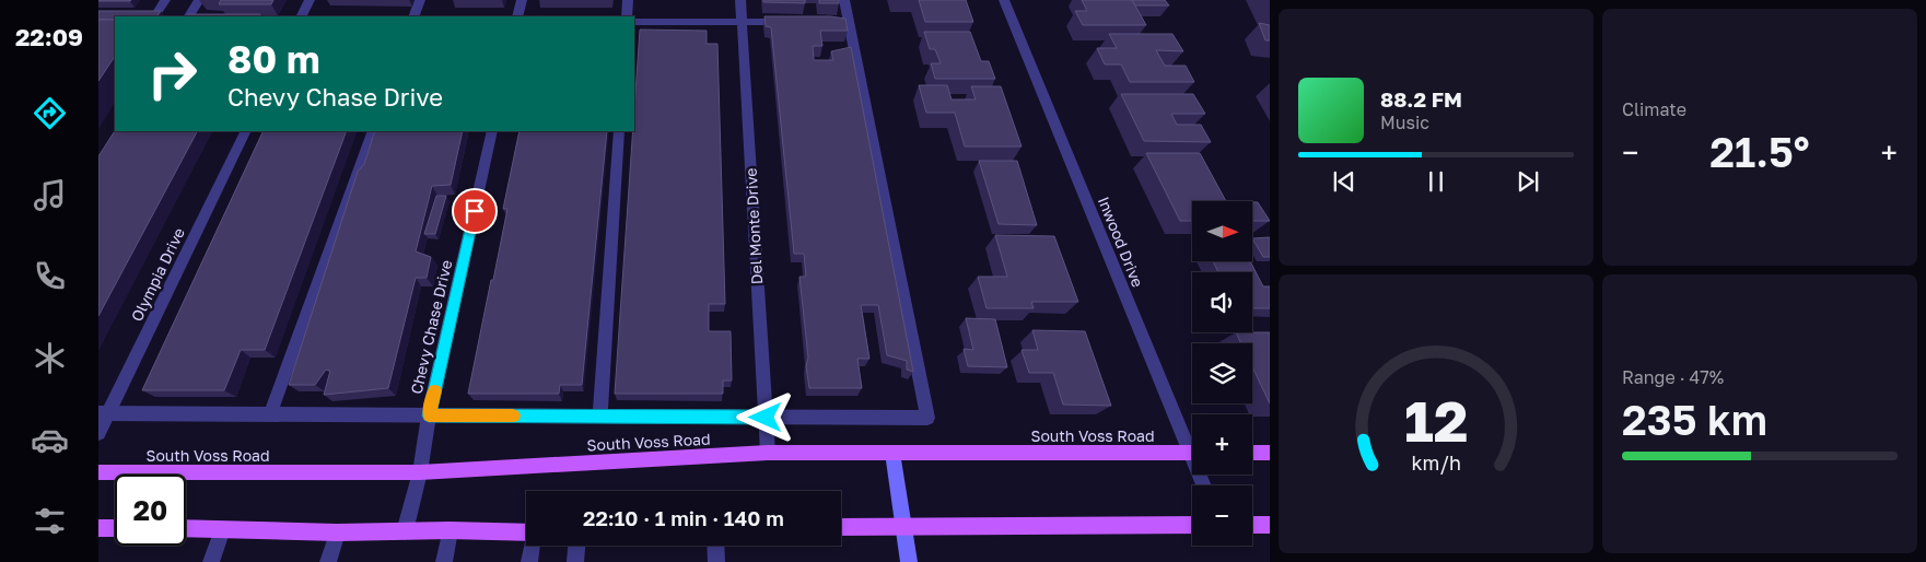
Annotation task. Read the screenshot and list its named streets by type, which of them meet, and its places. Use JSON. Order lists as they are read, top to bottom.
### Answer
{
  "streets": {
    "main road": ["South Voss Road"],
    "street": [
      "Del Monte Drive",
      "Inwood Drive",
      "Olympia Drive",
      "Chevy Chase Drive"
    ]
  },
  "crossings": [
    ["Del Monte Drive", "South Voss Road"],
    ["Chevy Chase Drive", "South Voss Road"]
  ],
  "north": "right",
  "page": {
    "tabs": "22:09",
    "tile": [
      "Climate",
      ["Range · 47%", "235 km"]
    ],
    "turn": ["80 m", "Chevy Chase Drive"],
    "song": ["88.2 FM", "Music"],
    "heat": ["−", "21.5°", "+"],
    "map_buttons": ["+", "−"],
    "limit": "20",
    "trip": "22:10 · 1 min · 140 m",
    "gauge": ["12", "km/h"]
  }
}
